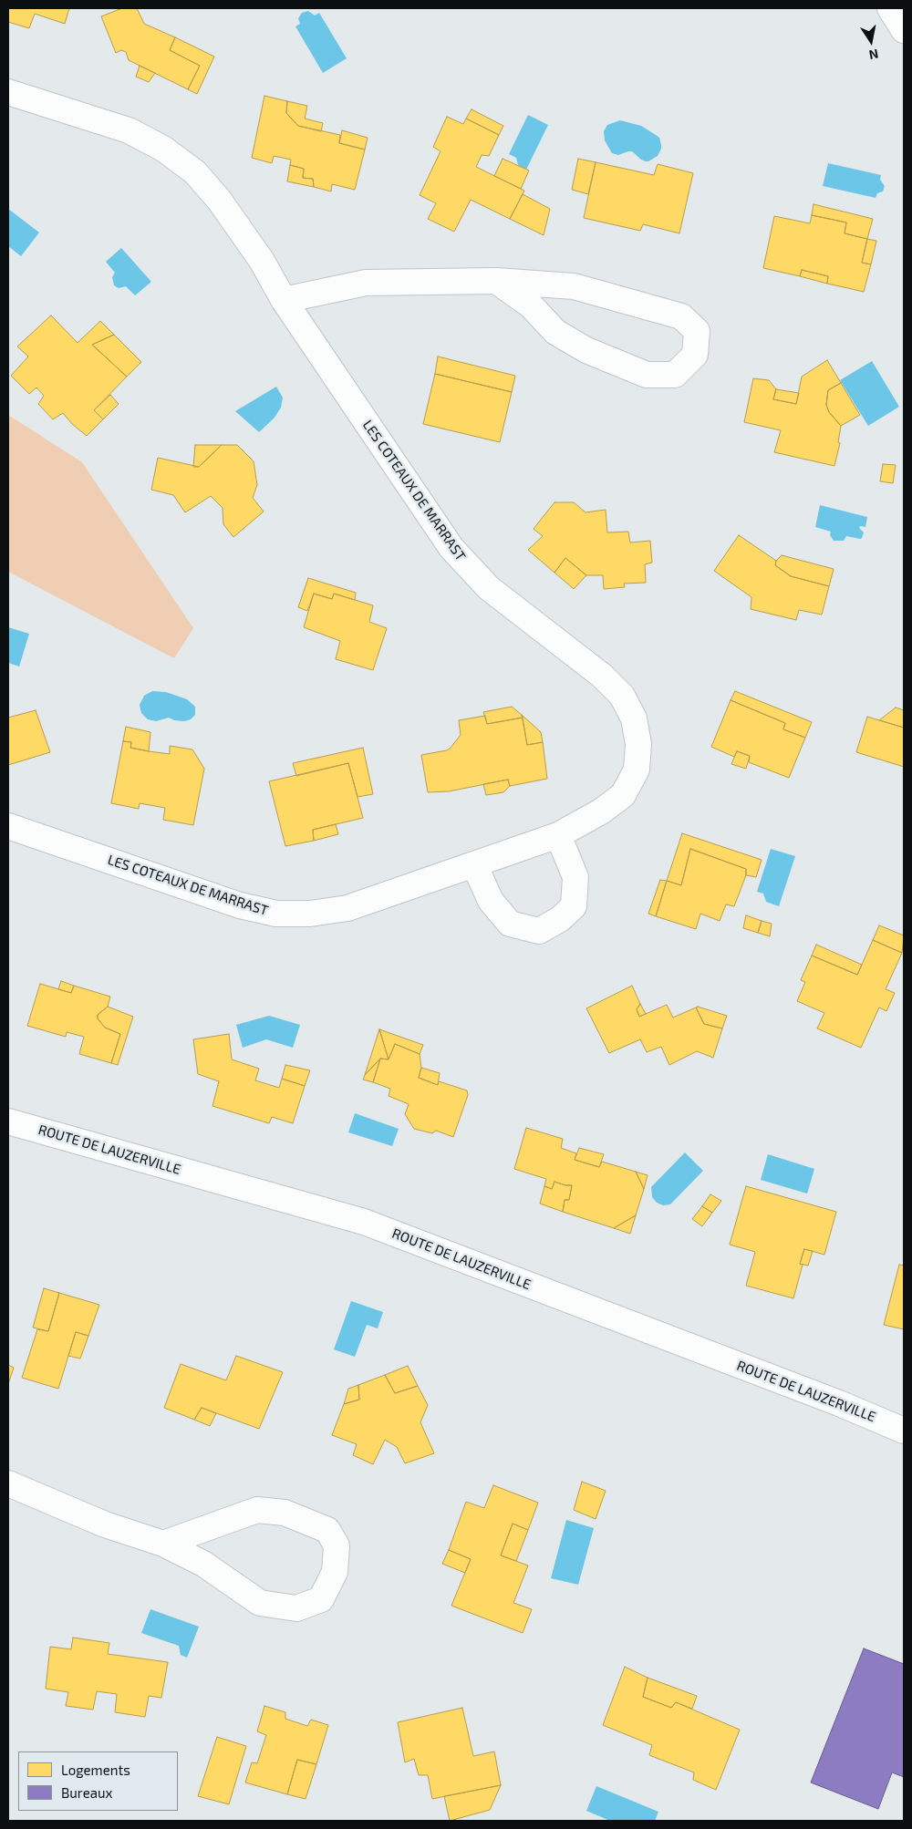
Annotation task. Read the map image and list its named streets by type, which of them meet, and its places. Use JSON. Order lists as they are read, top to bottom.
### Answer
{
  "streets": {
    "street": ["LES COTEAUX DE MARRAST", "ROUTE DE LAUZERVILLE"]
  },
  "legend": ["Logements", "Bureaux"],
  "north": "bottom"
}
